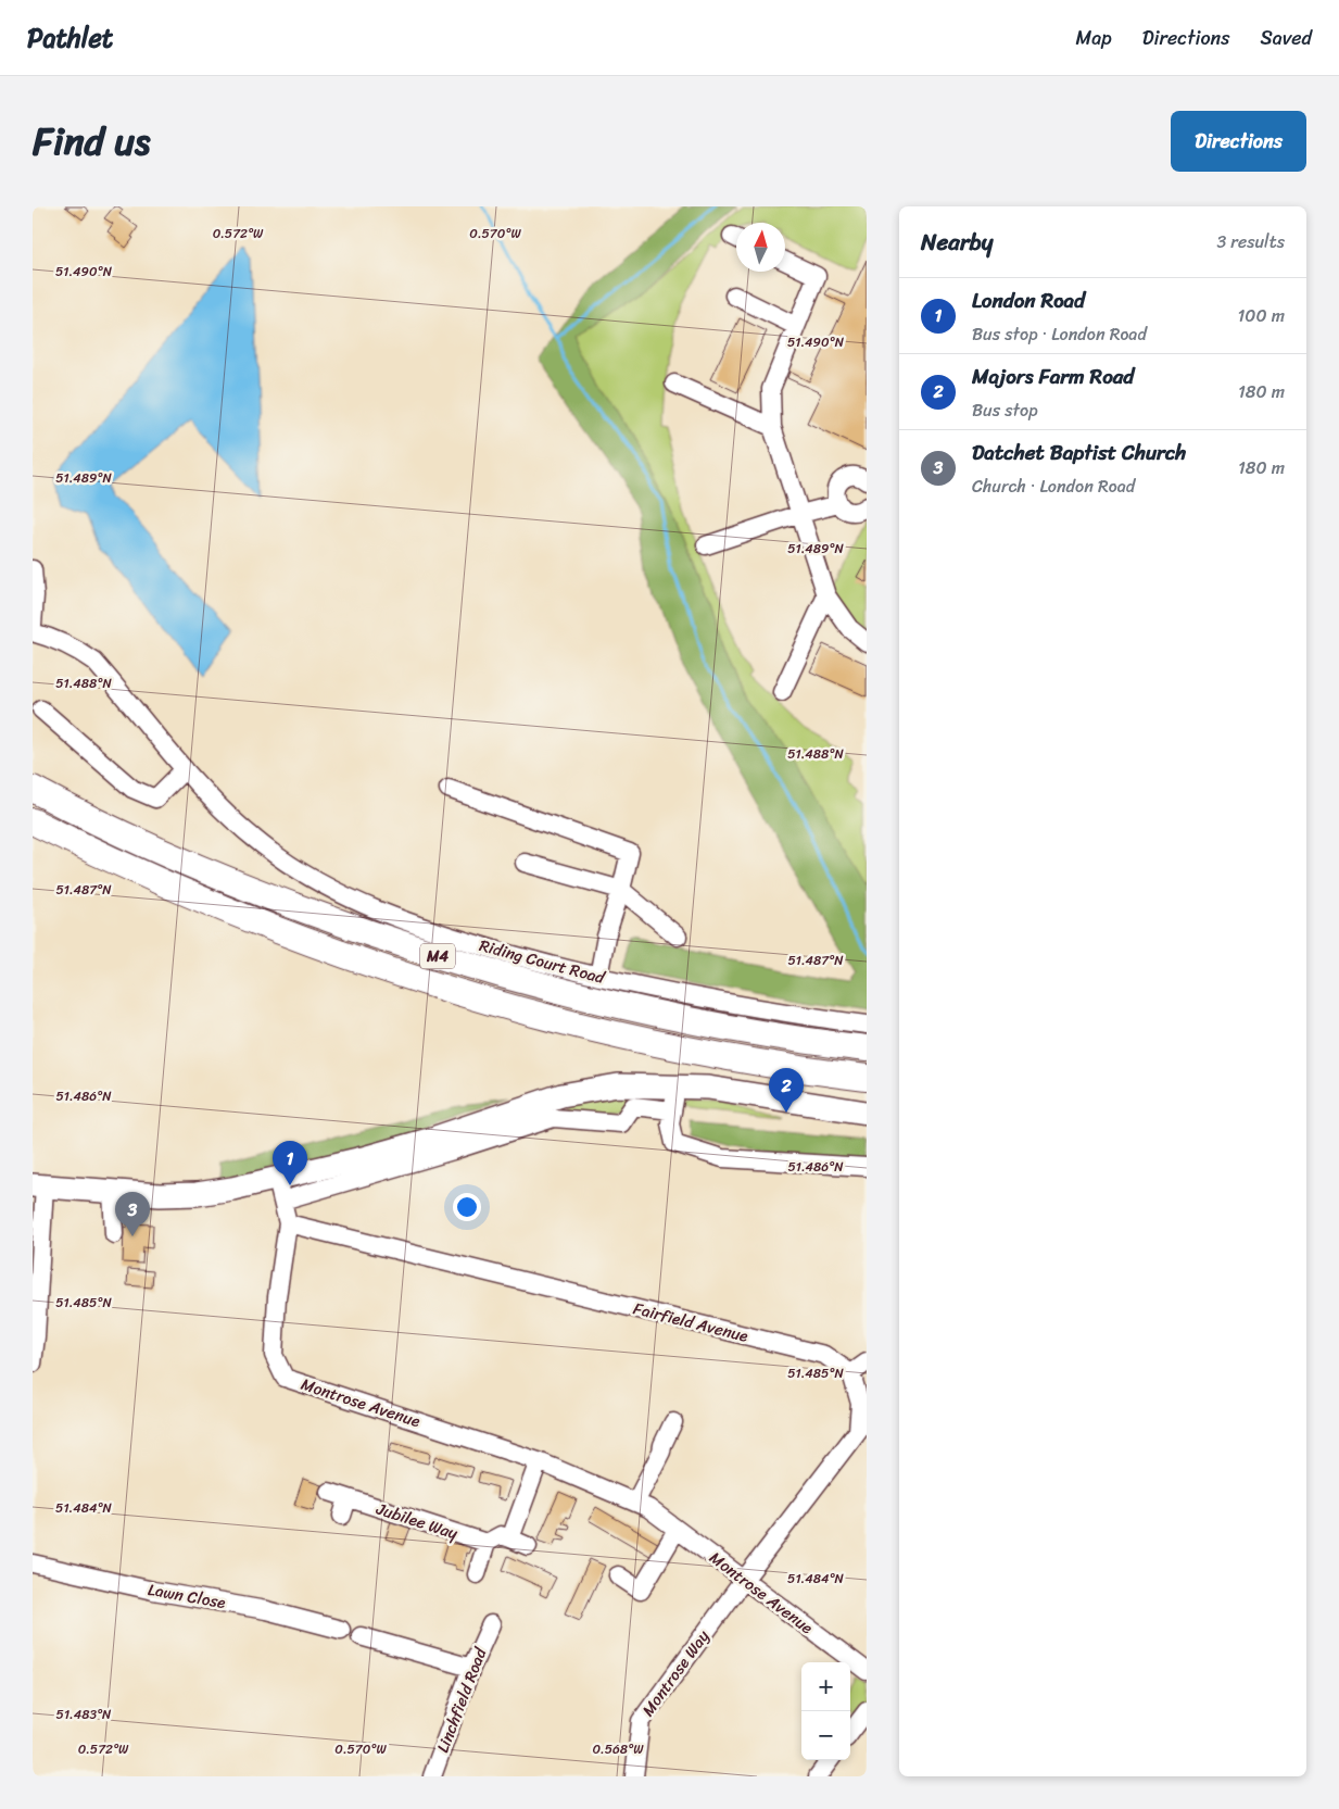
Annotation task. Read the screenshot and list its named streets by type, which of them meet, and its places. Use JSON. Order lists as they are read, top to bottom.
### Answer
{
  "streets": {
    "highway": ["M4"],
    "street": [
      "Riding Court Road",
      "Fairfield Avenue",
      "Montrose Avenue",
      "Jubilee Way",
      "Lawn Close",
      "Montrose Way",
      "Linchfield Road"
    ]
  },
  "crossings": [
    ["Fairfield Avenue", "Montrose Avenue"],
    ["Montrose Avenue", "Montrose Way"]
  ],
  "north": "top",
  "page": {
    "header": "Pathlet",
    "nav": ["Map", "Directions", "Saved"],
    "title": "Find us",
    "buttons": "Directions",
    "heading": ["Nearby", "3 results"],
    "list": [
      {
        "mark": "1",
        "name": "London Road",
        "note": "Bus stop · London Road",
        "value": "100 m"
      },
      {
        "mark": "2",
        "name": "Majors Farm Road",
        "note": "Bus stop",
        "value": "180 m"
      },
      {
        "mark": "3",
        "name": "Datchet Baptist Church",
        "note": "Church · London Road",
        "value": "180 m"
      }
    ],
    "pins": ["2", "1", "3"],
    "map_buttons": ["+", "−"]
  },
  "coordinates": [
    "0.572°W",
    "0.570°W",
    "51.490°N",
    "51.489°N",
    "51.488°N",
    "51.487°N",
    "51.486°N",
    "51.485°N",
    "51.484°N",
    "51.483°N",
    "0.568°W"
  ]
}
